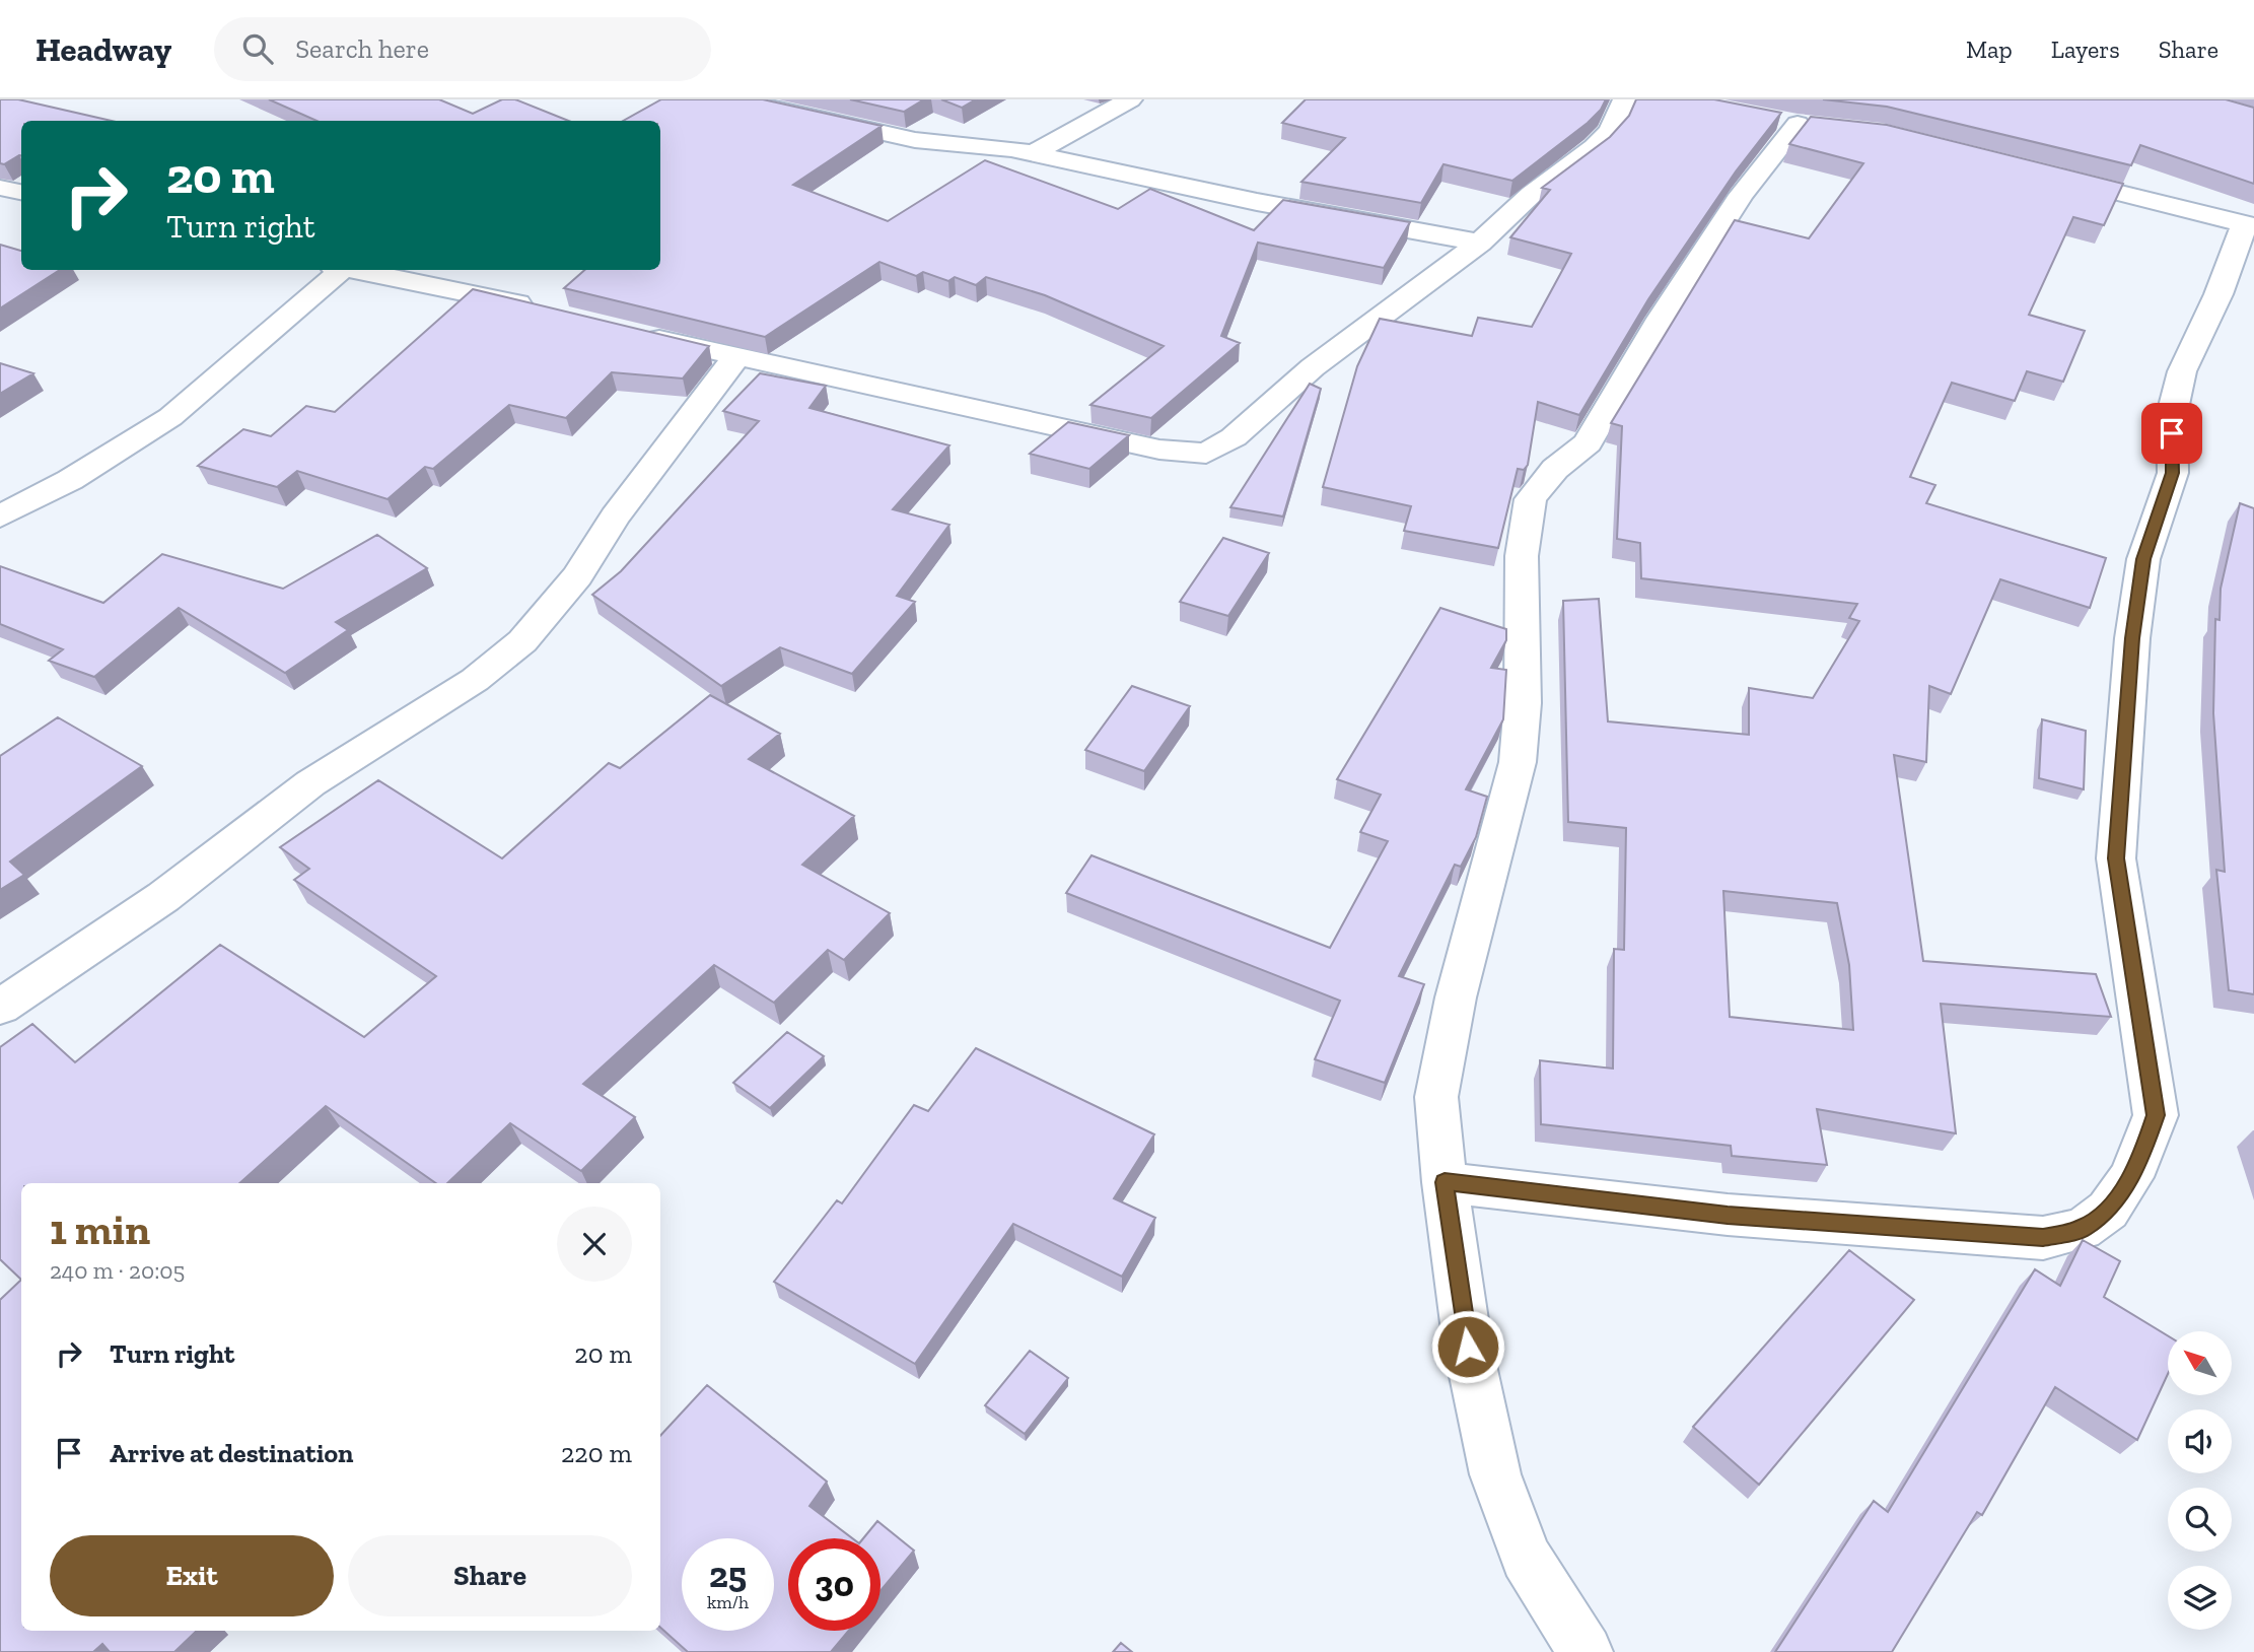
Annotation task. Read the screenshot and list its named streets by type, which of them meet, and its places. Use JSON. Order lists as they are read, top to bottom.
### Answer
{
  "north": "top left",
  "page": {
    "header": "Headway",
    "search": "Search here",
    "nav": ["Map", "Layers", "Share"],
    "turn": ["20 m", "Turn right"],
    "heading": ["1 min", "240 m · 20:05"],
    "list": [
      {
        "name": "Turn right",
        "value": "20 m"
      },
      {
        "name": "Arrive at destination",
        "value": "220 m"
      }
    ],
    "buttons": ["Exit", "Share"],
    "speed": "25 km/h",
    "limit": "30"
  }
}
